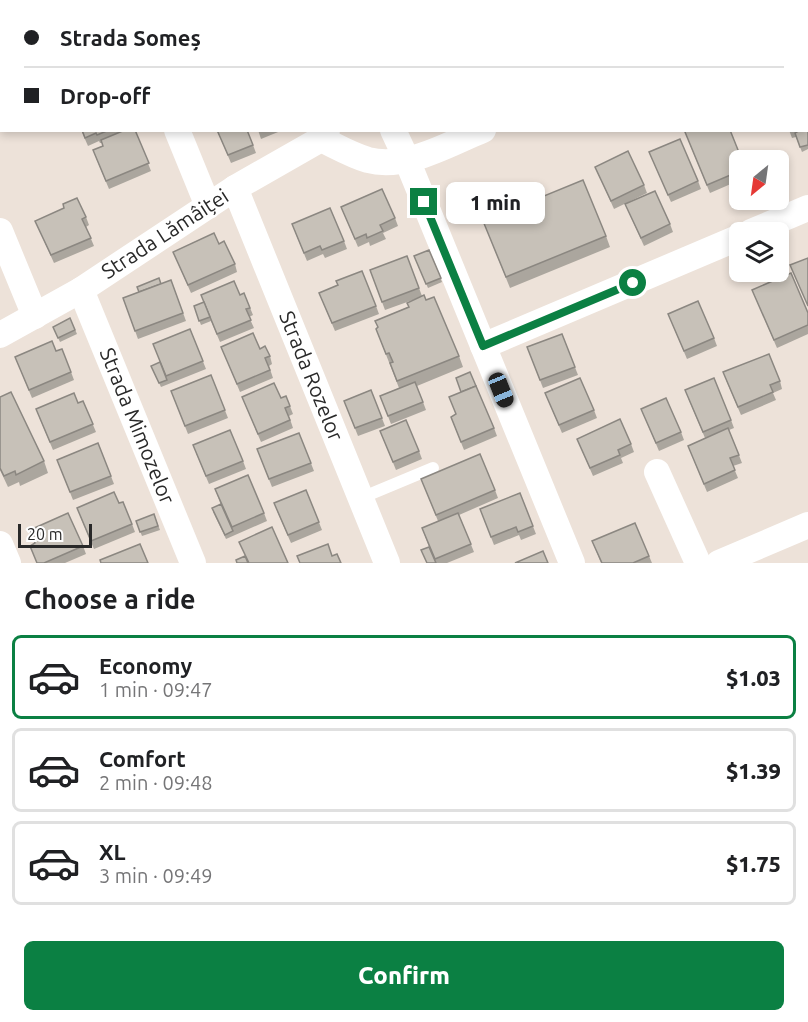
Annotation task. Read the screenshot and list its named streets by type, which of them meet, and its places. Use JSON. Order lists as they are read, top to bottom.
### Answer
{
  "streets": {
    "street": ["Strada Lămâiței", "Strada Rozelor", "Strada Mimozelor"]
  },
  "crossings": [
    ["Strada Lămâiței", "Strada Rozelor"],
    ["Strada Lămâiței", "Strada Mimozelor"]
  ],
  "scale_bar": "20 m",
  "north": "bottom left",
  "page": {
    "banner": ["Strada Someș", "Drop-off"],
    "bubble": "1 min",
    "scale": "20 m",
    "heading": "Choose a ride",
    "list": [
      {
        "name": "Economy",
        "note": "1 min · 09:47",
        "value": "$1.03"
      },
      {
        "name": "Comfort",
        "note": "2 min · 09:48",
        "value": "$1.39"
      },
      {
        "name": "XL",
        "note": "3 min · 09:49",
        "value": "$1.75"
      }
    ],
    "buttons": "Confirm"
  }
}
